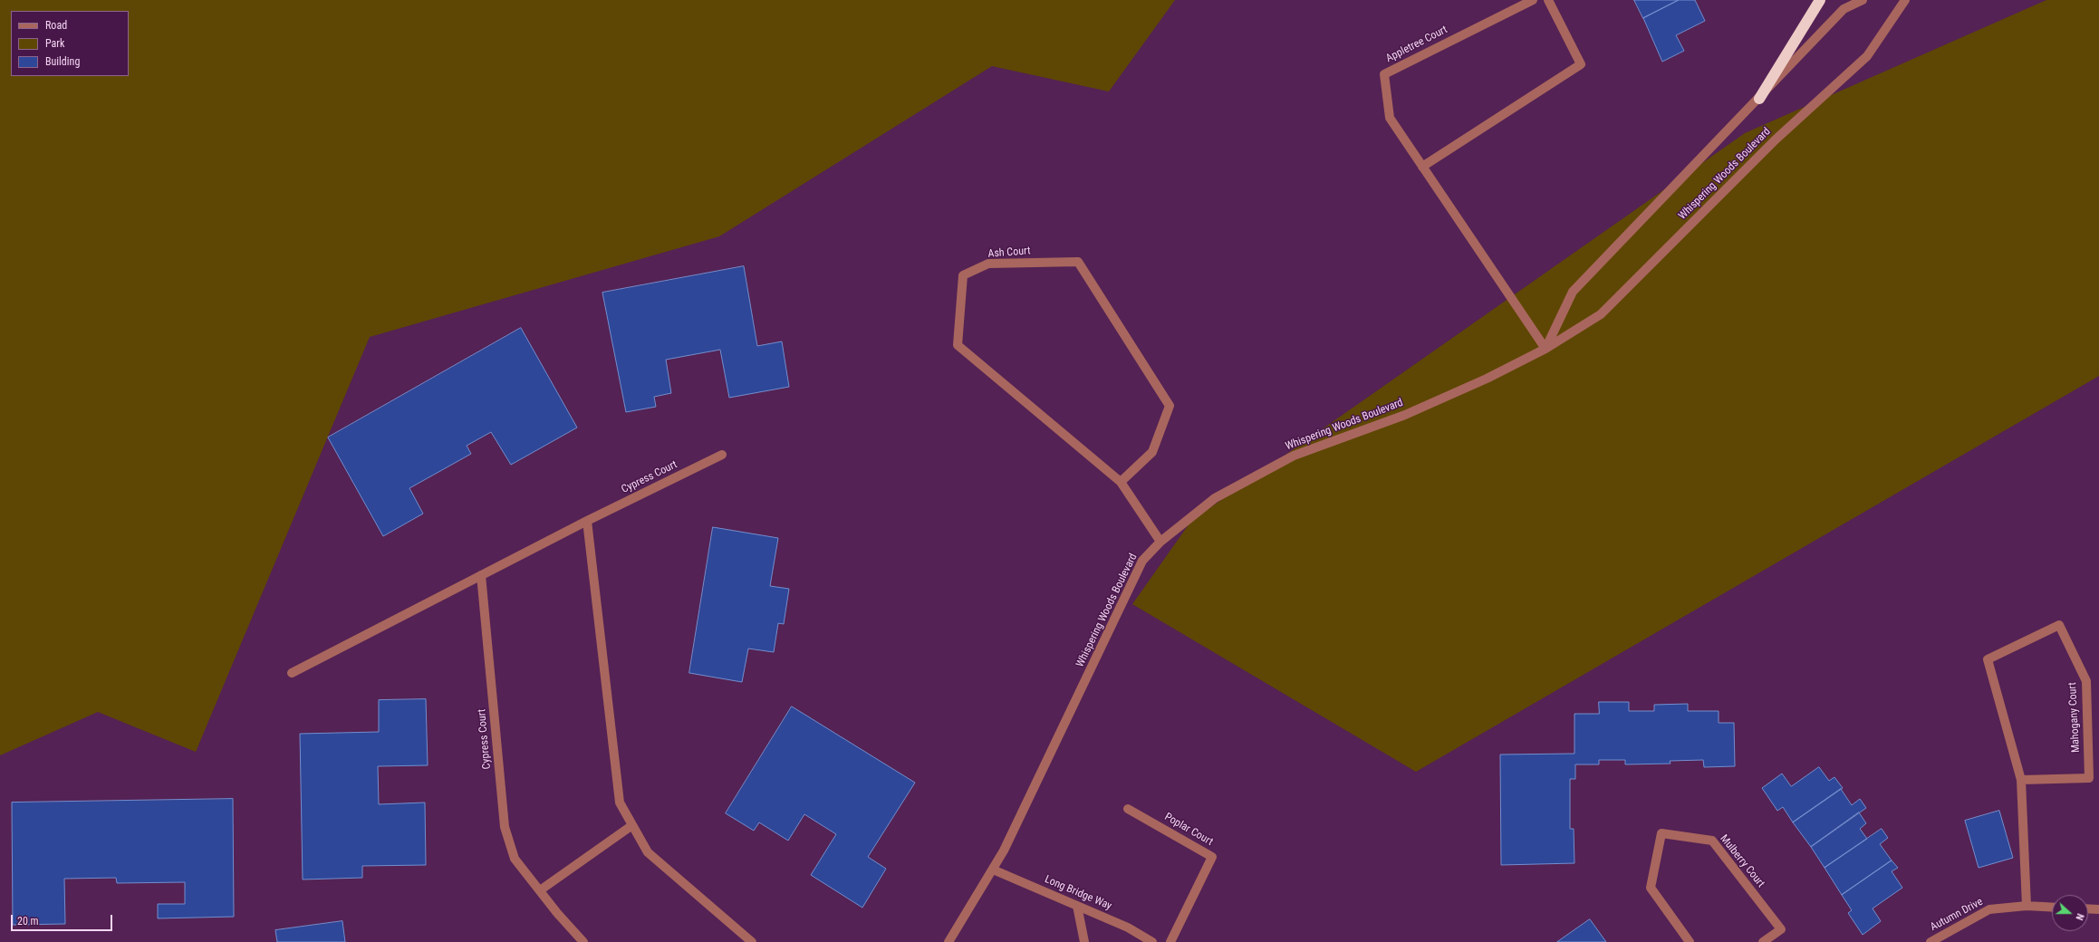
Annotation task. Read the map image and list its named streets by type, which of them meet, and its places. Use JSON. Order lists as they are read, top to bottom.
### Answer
{
  "streets": {
    "street": [
      "Appletree Court",
      "Whispering Woods Boulevard",
      "Ash Court",
      "Cypress Court",
      "Mahogany Court",
      "Poplar Court",
      "Mulberry Court",
      "Long Bridge Way",
      "Autumn Drive"
    ]
  },
  "crossings": [
    ["Appletree Court", "Whispering Woods Boulevard"],
    ["Whispering Woods Boulevard", "Ash Court"],
    ["Whispering Woods Boulevard", "Long Bridge Way"],
    ["Mahogany Court", "Autumn Drive"]
  ],
  "legend": ["Road", "Park", "Building"],
  "scale_bar": "20 m",
  "north": "right"
}
